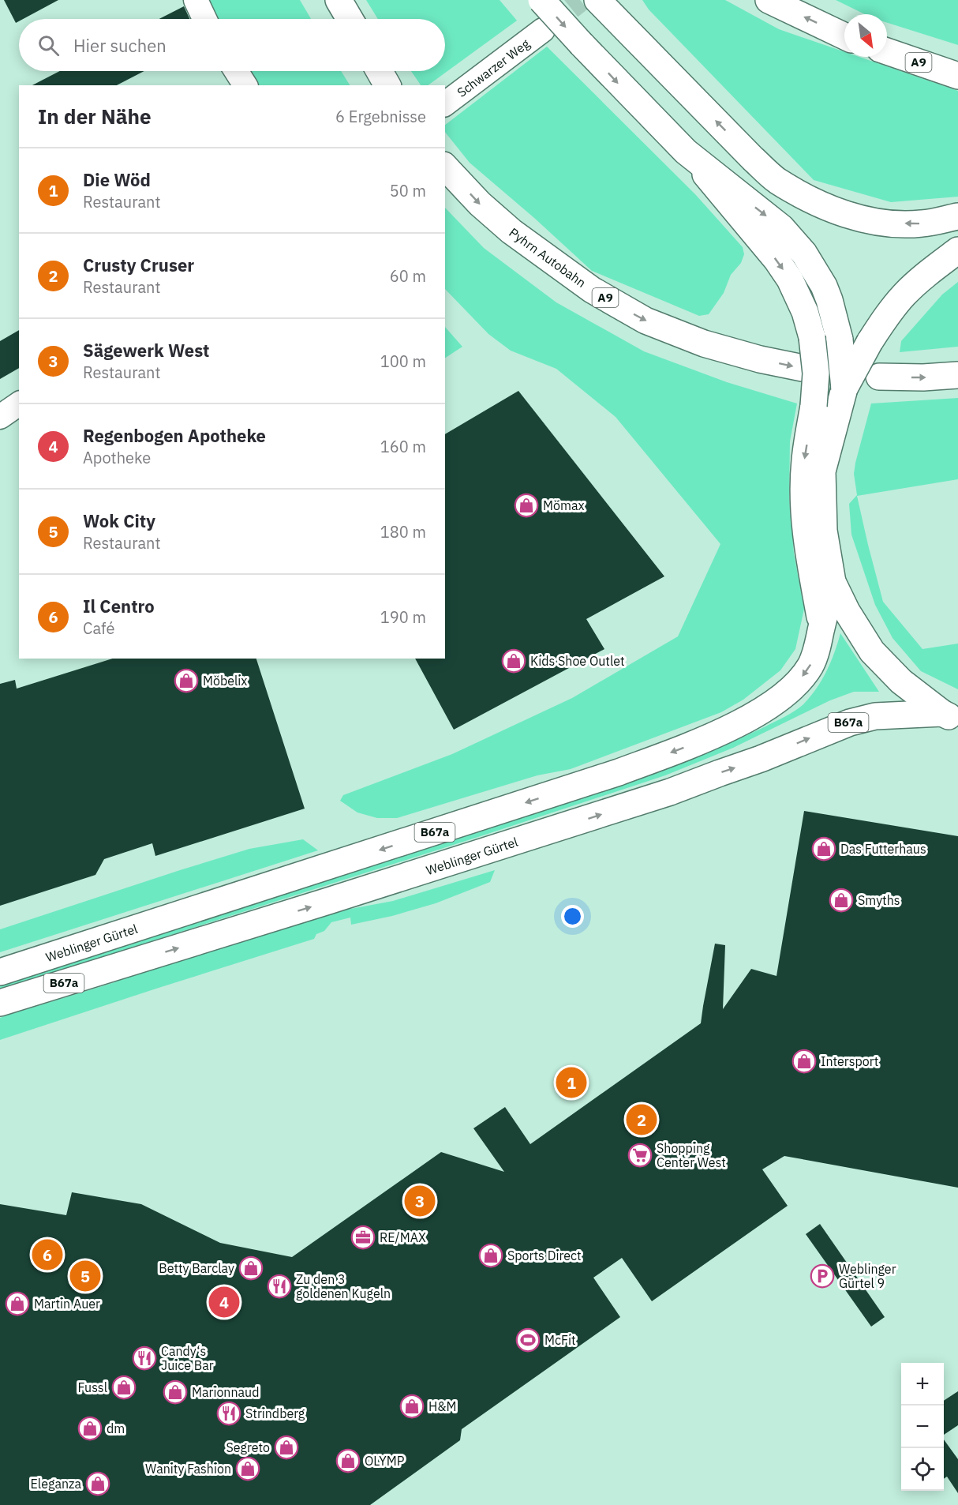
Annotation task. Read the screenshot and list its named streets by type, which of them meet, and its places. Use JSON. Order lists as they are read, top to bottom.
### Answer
{
  "streets": {
    "main road": [
      "A9",
      "Pyhrn Autobahn",
      "B67a",
      "Weblinger Gürtel"
    ],
    "street": ["Schwarzer Weg"]
  },
  "places": {
    "shop": [
      "Mömax",
      "Kids Shoe Outlet",
      "Möbelix",
      "Das Futterhaus",
      "Smyths",
      "Intersport",
      "Sports Direct",
      "Betty Barclay",
      "Martin Auer",
      "Fussl",
      "Marionnaud",
      "H&M",
      "dm",
      "Segreto",
      "OLYMP",
      "Wanity Fashion",
      "Eleganza"
    ],
    "supermarket": ["Shopping Center West"],
    "office": ["RE/MAX"],
    "parking": ["Weblinger Gürtel 9"],
    "restaurant": ["Zu den 3 goldenen Kugeln", "Candy‘s Juice Bar", "Strindberg"],
    "sports": ["McFit"]
  },
  "north": "bottom right",
  "page": {
    "search": "Hier suchen",
    "heading": ["In der Nähe", "6 Ergebnisse"],
    "list": [
      {
        "mark": "1",
        "name": "Die Wöd",
        "note": "Restaurant",
        "value": "50 m"
      },
      {
        "mark": "2",
        "name": "Crusty Cruser",
        "note": "Restaurant",
        "value": "60 m"
      },
      {
        "mark": "3",
        "name": "Sägewerk West",
        "note": "Restaurant",
        "value": "100 m"
      },
      {
        "mark": "4",
        "name": "Regenbogen Apotheke",
        "note": "Apotheke",
        "value": "160 m"
      },
      {
        "mark": "5",
        "name": "Wok City",
        "note": "Restaurant",
        "value": "180 m"
      },
      {
        "mark": "6",
        "name": "Il Centro",
        "note": "Café",
        "value": "190 m"
      }
    ],
    "pins": [
      "1",
      "2",
      "3",
      "6",
      "5",
      "4"
    ],
    "map_buttons": ["+", "−"]
  }
}
